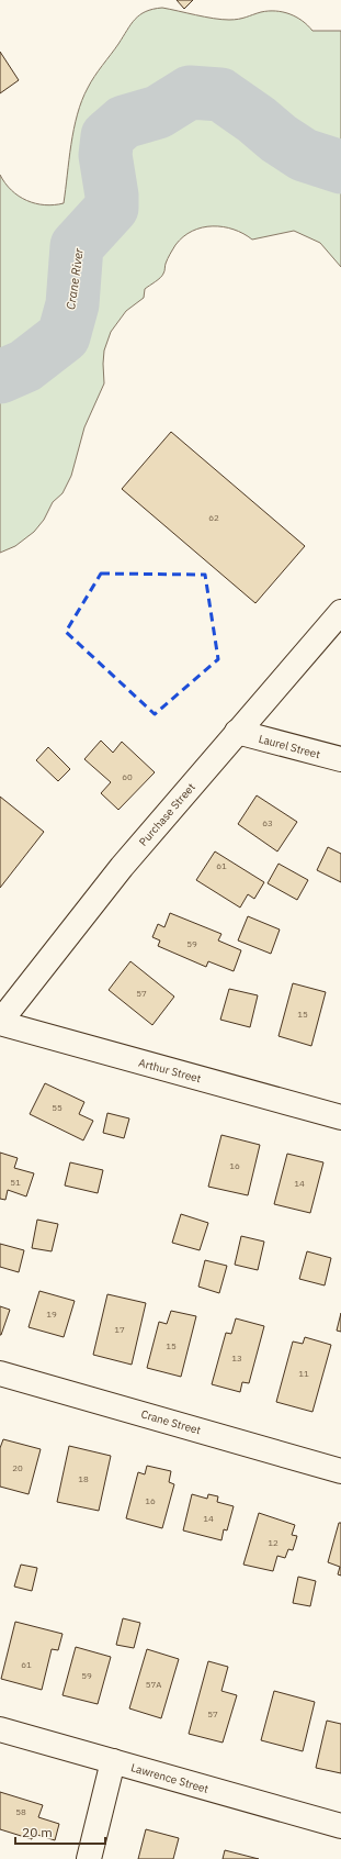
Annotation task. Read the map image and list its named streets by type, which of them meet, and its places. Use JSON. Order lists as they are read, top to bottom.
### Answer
{
  "streets": {
    "street": [
      "Laurel Street",
      "Purchase Street",
      "Arthur Street",
      "Crane Street",
      "Lawrence Street"
    ]
  },
  "crossings": [
    ["Laurel Street", "Purchase Street"],
    ["Purchase Street", "Arthur Street"]
  ],
  "water": ["Crane River"],
  "house_numbers": [
    "62",
    "60",
    "63",
    "61",
    "59",
    "57",
    "15",
    "55",
    "16",
    "51",
    "14",
    "19",
    "17",
    "15",
    "13",
    "11",
    "20",
    "18",
    "16",
    "14",
    "12",
    "61",
    "59",
    "57A",
    "57",
    "58"
  ],
  "scale_bar": "20 m"
}
